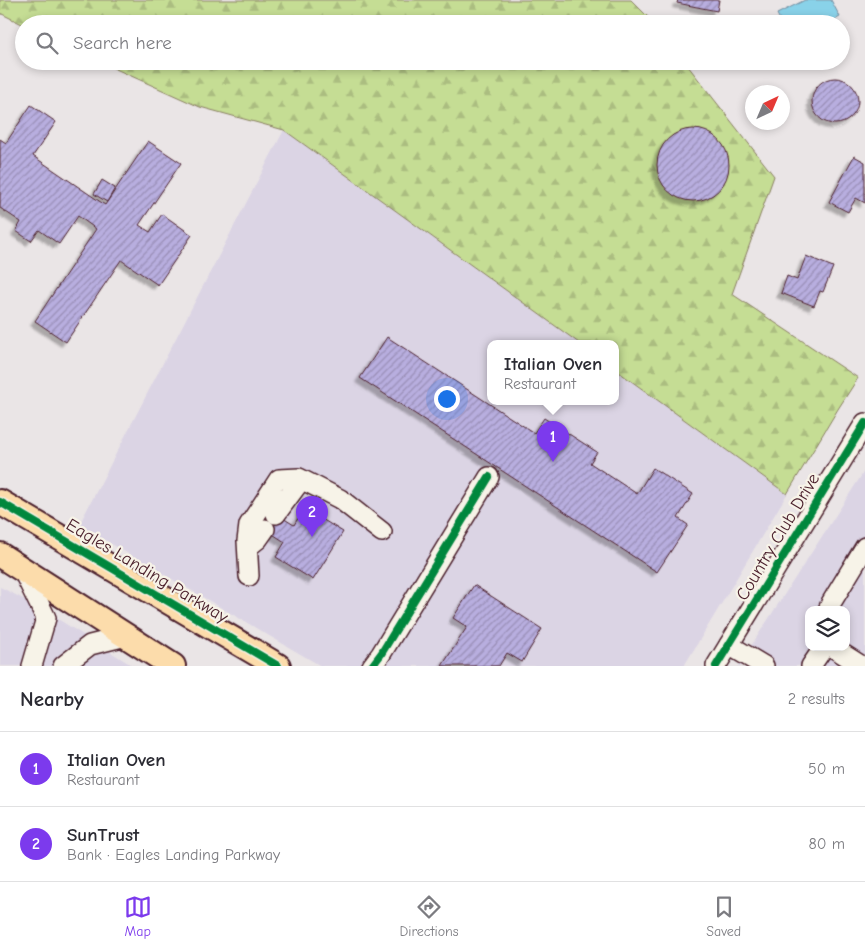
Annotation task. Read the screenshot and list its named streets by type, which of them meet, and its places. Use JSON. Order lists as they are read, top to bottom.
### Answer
{
  "streets": {
    "main road": ["Eagles Landing Parkway"],
    "street": ["Country Club Drive"]
  },
  "north": "top right",
  "page": {
    "search": "Search here",
    "popup": ["Italian Oven", "Restaurant"],
    "pins": ["1", "2"],
    "heading": ["Nearby", "2 results"],
    "list": [
      {
        "mark": "1",
        "name": "Italian Oven",
        "note": "Restaurant",
        "value": "50 m"
      },
      {
        "mark": "2",
        "name": "SunTrust",
        "note": "Bank · Eagles Landing Parkway",
        "value": "80 m"
      }
    ],
    "nav": ["Map", "Directions", "Saved"]
  }
}
